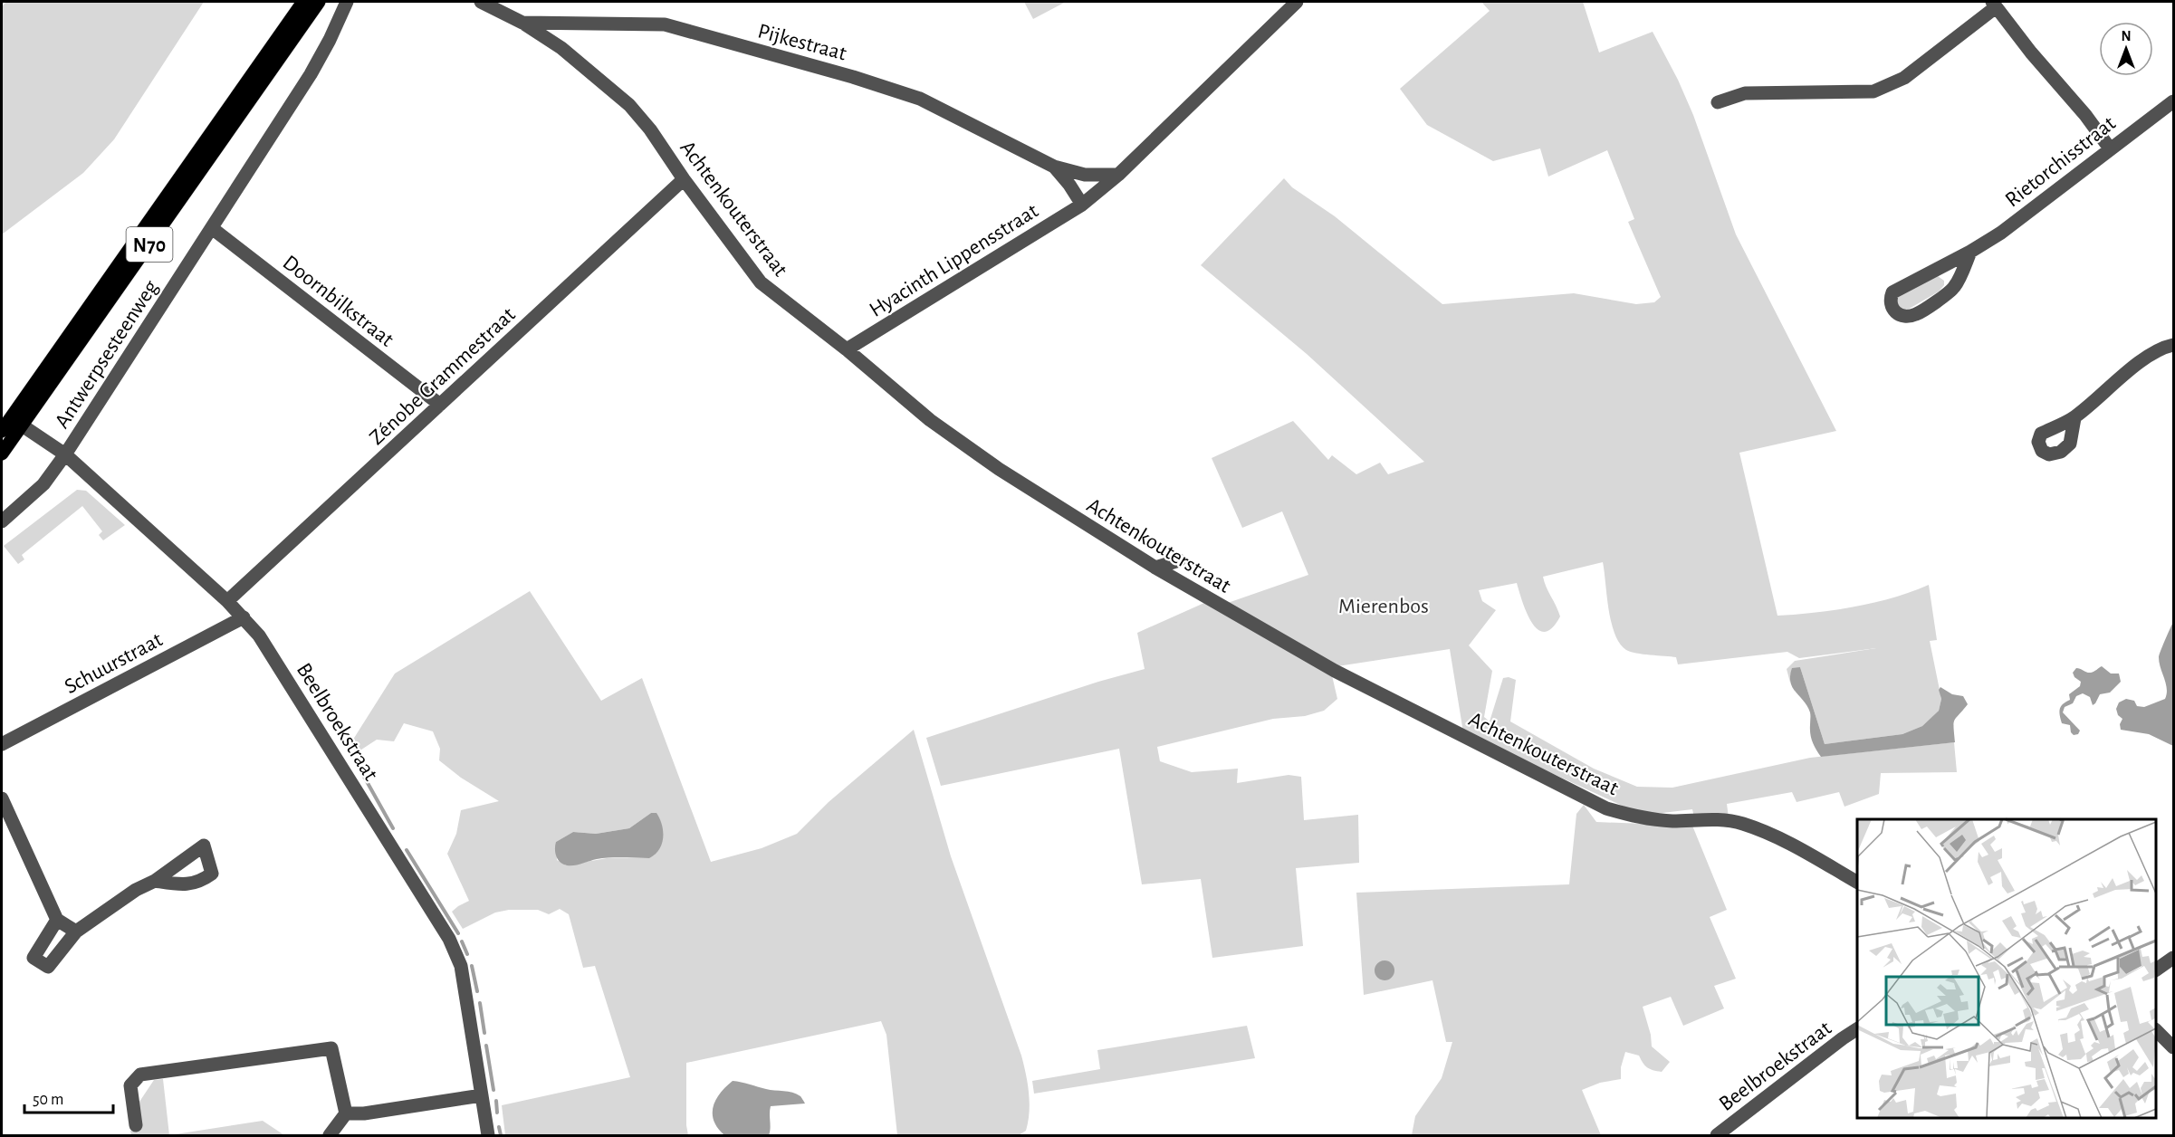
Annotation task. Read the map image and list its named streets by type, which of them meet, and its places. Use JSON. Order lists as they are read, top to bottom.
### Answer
{
  "streets": {
    "main road": ["N70", "Antwerpsesteenweg"],
    "street": [
      "Pijkestraat",
      "Rietorchisstraat",
      "Achtenkouterstraat",
      "Hyacinth Lippensstraat",
      "Doornbilkstraat",
      "Zénobe Grammestraat",
      "Schuurstraat",
      "Beelbroekstraat"
    ]
  },
  "crossings": [
    ["Pijkestraat", "Achtenkouterstraat"],
    ["Pijkestraat", "Hyacinth Lippensstraat"],
    ["Achtenkouterstraat", "Hyacinth Lippensstraat"],
    ["Achtenkouterstraat", "Zénobe Grammestraat"],
    ["Doornbilkstraat", "Antwerpsesteenweg"],
    ["Doornbilkstraat", "Zénobe Grammestraat"],
    ["Antwerpsesteenweg", "Beelbroekstraat"],
    ["Zénobe Grammestraat", "Beelbroekstraat"],
    ["Schuurstraat", "Beelbroekstraat"]
  ],
  "parks": ["Mierenbos"],
  "scale_bar": "50 m",
  "north": "top"
}
